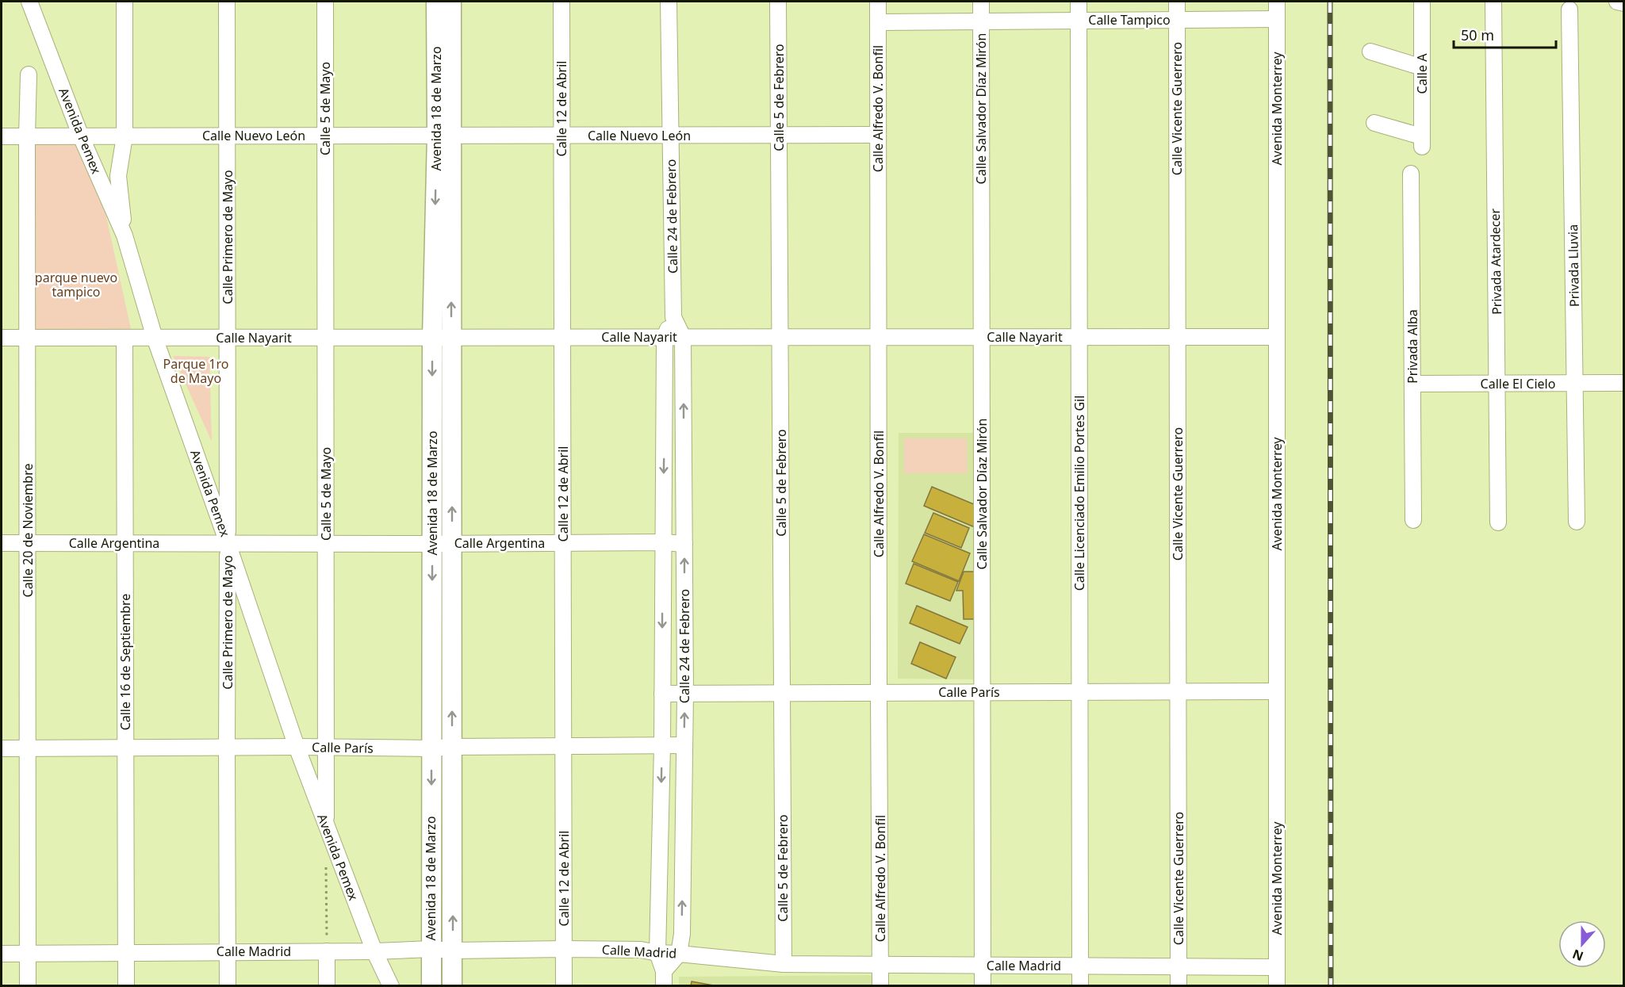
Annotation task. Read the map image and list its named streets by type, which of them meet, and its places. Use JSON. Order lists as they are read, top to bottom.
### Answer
{
  "streets": {
    "street": [
      "Calle Tampico",
      "Calle A",
      "Calle 5 de Febrero",
      "Calle 5 de Mayo",
      "Avenida 18 de Marzo",
      "Calle 12 de Abril",
      "Calle Alfredo V. Bonfil",
      "Calle Salvador Díaz Mirón",
      "Calle Vicente Guerrero",
      "Avenida Monterrey",
      "Avenida Pemex",
      "Calle Nuevo León",
      "Calle 24 de Febrero",
      "Calle Primero de Mayo",
      "Privada Atardecer",
      "Privada Lluvia",
      "Calle Nayarit",
      "Privada Alba",
      "Calle El Cielo",
      "Calle Licenciado Emilio Portes Gil",
      "Calle 20 de Noviembre",
      "Calle Argentina",
      "Calle 16 de Septiembre",
      "Calle París",
      "Calle Madrid"
    ]
  },
  "crossings": [
    ["Calle Tampico", "Calle Alfredo V. Bonfil"],
    ["Calle Tampico", "Calle Salvador Díaz Mirón"],
    ["Calle Tampico", "Calle Vicente Guerrero"],
    ["Calle Tampico", "Avenida Monterrey"],
    ["Calle Tampico", "Calle Licenciado Emilio Portes Gil"],
    ["Calle 5 de Febrero", "Calle Nuevo León"],
    ["Calle 5 de Febrero", "Calle Nayarit"],
    ["Calle 5 de Febrero", "Calle París"],
    ["Calle 5 de Febrero", "Calle Madrid"],
    ["Calle 5 de Mayo", "Avenida Pemex"],
    ["Calle 5 de Mayo", "Calle Nuevo León"],
    ["Calle 5 de Mayo", "Calle Nayarit"],
    ["Calle 5 de Mayo", "Calle Argentina"],
    ["Calle 5 de Mayo", "Calle París"],
    ["Avenida 18 de Marzo", "Calle Nuevo León"],
    ["Avenida 18 de Marzo", "Calle Nayarit"],
    ["Avenida 18 de Marzo", "Calle Argentina"],
    ["Avenida 18 de Marzo", "Calle París"],
    ["Avenida 18 de Marzo", "Calle Madrid"],
    ["Calle 12 de Abril", "Calle Nuevo León"],
    ["Calle 12 de Abril", "Calle Nayarit"],
    ["Calle 12 de Abril", "Calle Argentina"],
    ["Calle 12 de Abril", "Calle París"],
    ["Calle 12 de Abril", "Calle Madrid"],
    ["Calle Alfredo V. Bonfil", "Calle Nuevo León"],
    ["Calle Alfredo V. Bonfil", "Calle Nayarit"],
    ["Calle Alfredo V. Bonfil", "Calle París"],
    ["Calle Alfredo V. Bonfil", "Calle Madrid"],
    ["Calle Salvador Díaz Mirón", "Calle Nayarit"],
    ["Calle Salvador Díaz Mirón", "Calle París"],
    ["Calle Salvador Díaz Mirón", "Calle Madrid"],
    ["Calle Vicente Guerrero", "Calle Nayarit"],
    ["Calle Vicente Guerrero", "Calle París"],
    ["Calle Vicente Guerrero", "Calle Madrid"],
    ["Avenida Monterrey", "Calle Nayarit"],
    ["Avenida Monterrey", "Calle París"],
    ["Avenida Monterrey", "Calle Madrid"],
    ["Avenida Pemex", "Calle Nuevo León"],
    ["Avenida Pemex", "Calle Primero de Mayo"],
    ["Avenida Pemex", "Calle Nayarit"],
    ["Avenida Pemex", "Calle Argentina"],
    ["Avenida Pemex", "Calle París"],
    ["Avenida Pemex", "Calle Madrid"],
    ["Calle Nuevo León", "Calle 24 de Febrero"],
    ["Calle Nuevo León", "Calle Primero de Mayo"],
    ["Calle Nuevo León", "Calle 20 de Noviembre"],
    ["Calle 24 de Febrero", "Calle Nayarit"],
    ["Calle 24 de Febrero", "Calle Argentina"],
    ["Calle 24 de Febrero", "Calle París"],
    ["Calle 24 de Febrero", "Calle Madrid"],
    ["Calle Primero de Mayo", "Calle Nayarit"],
    ["Calle Primero de Mayo", "Calle Argentina"],
    ["Calle Primero de Mayo", "Calle París"],
    ["Calle Primero de Mayo", "Calle Madrid"],
    ["Privada Atardecer", "Calle El Cielo"],
    ["Privada Lluvia", "Calle El Cielo"],
    ["Calle Nayarit", "Calle Licenciado Emilio Portes Gil"],
    ["Calle Nayarit", "Calle 20 de Noviembre"],
    ["Calle Nayarit", "Calle 16 de Septiembre"],
    ["Privada Alba", "Calle El Cielo"],
    ["Calle Licenciado Emilio Portes Gil", "Calle París"],
    ["Calle Licenciado Emilio Portes Gil", "Calle Madrid"],
    ["Calle 20 de Noviembre", "Calle Argentina"],
    ["Calle 20 de Noviembre", "Calle París"],
    ["Calle 20 de Noviembre", "Calle Madrid"],
    ["Calle Argentina", "Calle 16 de Septiembre"],
    ["Calle 16 de Septiembre", "Calle París"],
    ["Calle 16 de Septiembre", "Calle Madrid"]
  ],
  "parks": ["parque nuevo tampico", "Parque 1ro de Mayo"],
  "scale_bar": "50 m",
  "north": "bottom"
}
